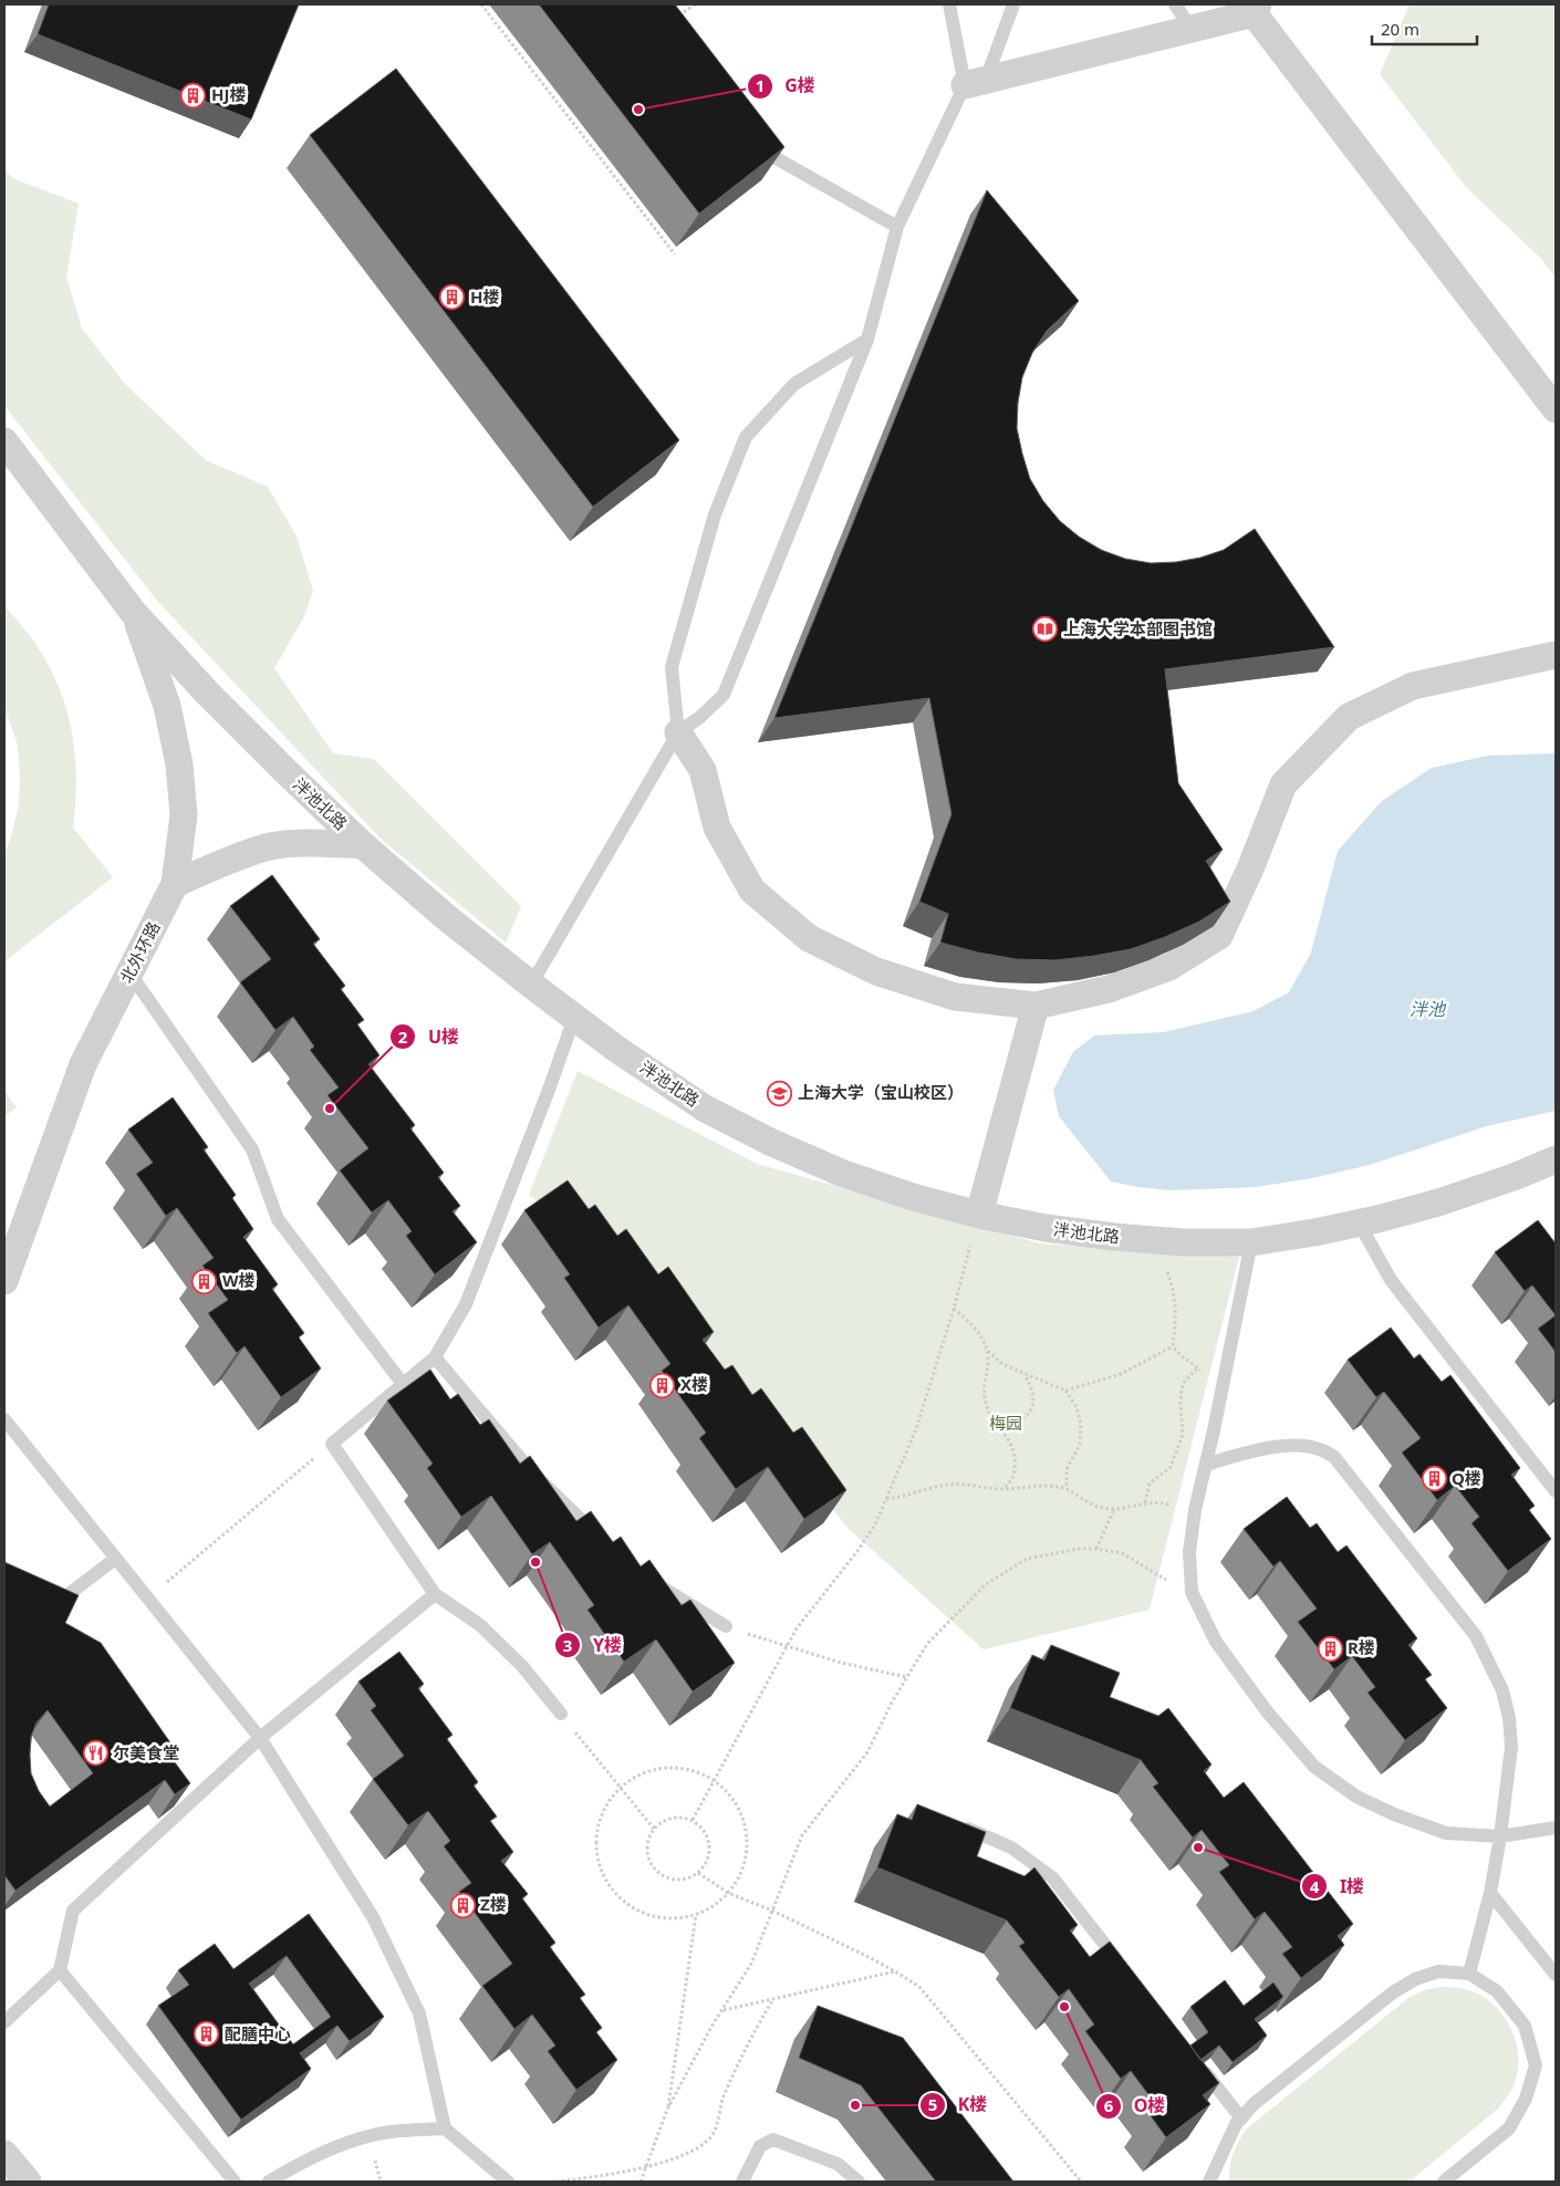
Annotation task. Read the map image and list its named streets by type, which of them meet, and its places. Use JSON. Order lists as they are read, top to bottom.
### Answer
{
  "streets": {
    "street": ["泮池北路", "北外环路"]
  },
  "crossings": [
    ["泮池北路", "北外环路"]
  ],
  "water": ["泮池"],
  "parks": ["梅园"],
  "places": {
    "building": [
      "HJ楼",
      "H楼",
      "W楼",
      "X楼",
      "Q楼",
      "R楼",
      "Z楼",
      "配膳中心"
    ],
    "other": [
      "G楼",
      "U楼",
      "Y楼",
      "I楼",
      "O楼",
      "K楼"
    ],
    "library": ["上海大学本部图书馆"],
    "school or university": ["上海大学（宝山校区）"],
    "restaurant": ["尔美食堂"]
  },
  "scale_bar": "20 m"
}
